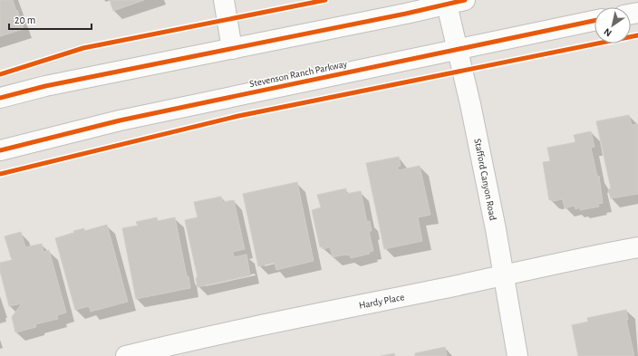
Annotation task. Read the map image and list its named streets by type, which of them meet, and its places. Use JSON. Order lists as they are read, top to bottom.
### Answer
{
  "streets": {
    "main road": ["Stevenson Ranch Parkway", "Stafford Canyon Road", "Hardy Place"]
  },
  "crossings": [
    ["Stevenson Ranch Parkway", "Stafford Canyon Road"],
    ["Stafford Canyon Road", "Hardy Place"]
  ],
  "scale_bar": "20 m",
  "north": "bottom left"
}
